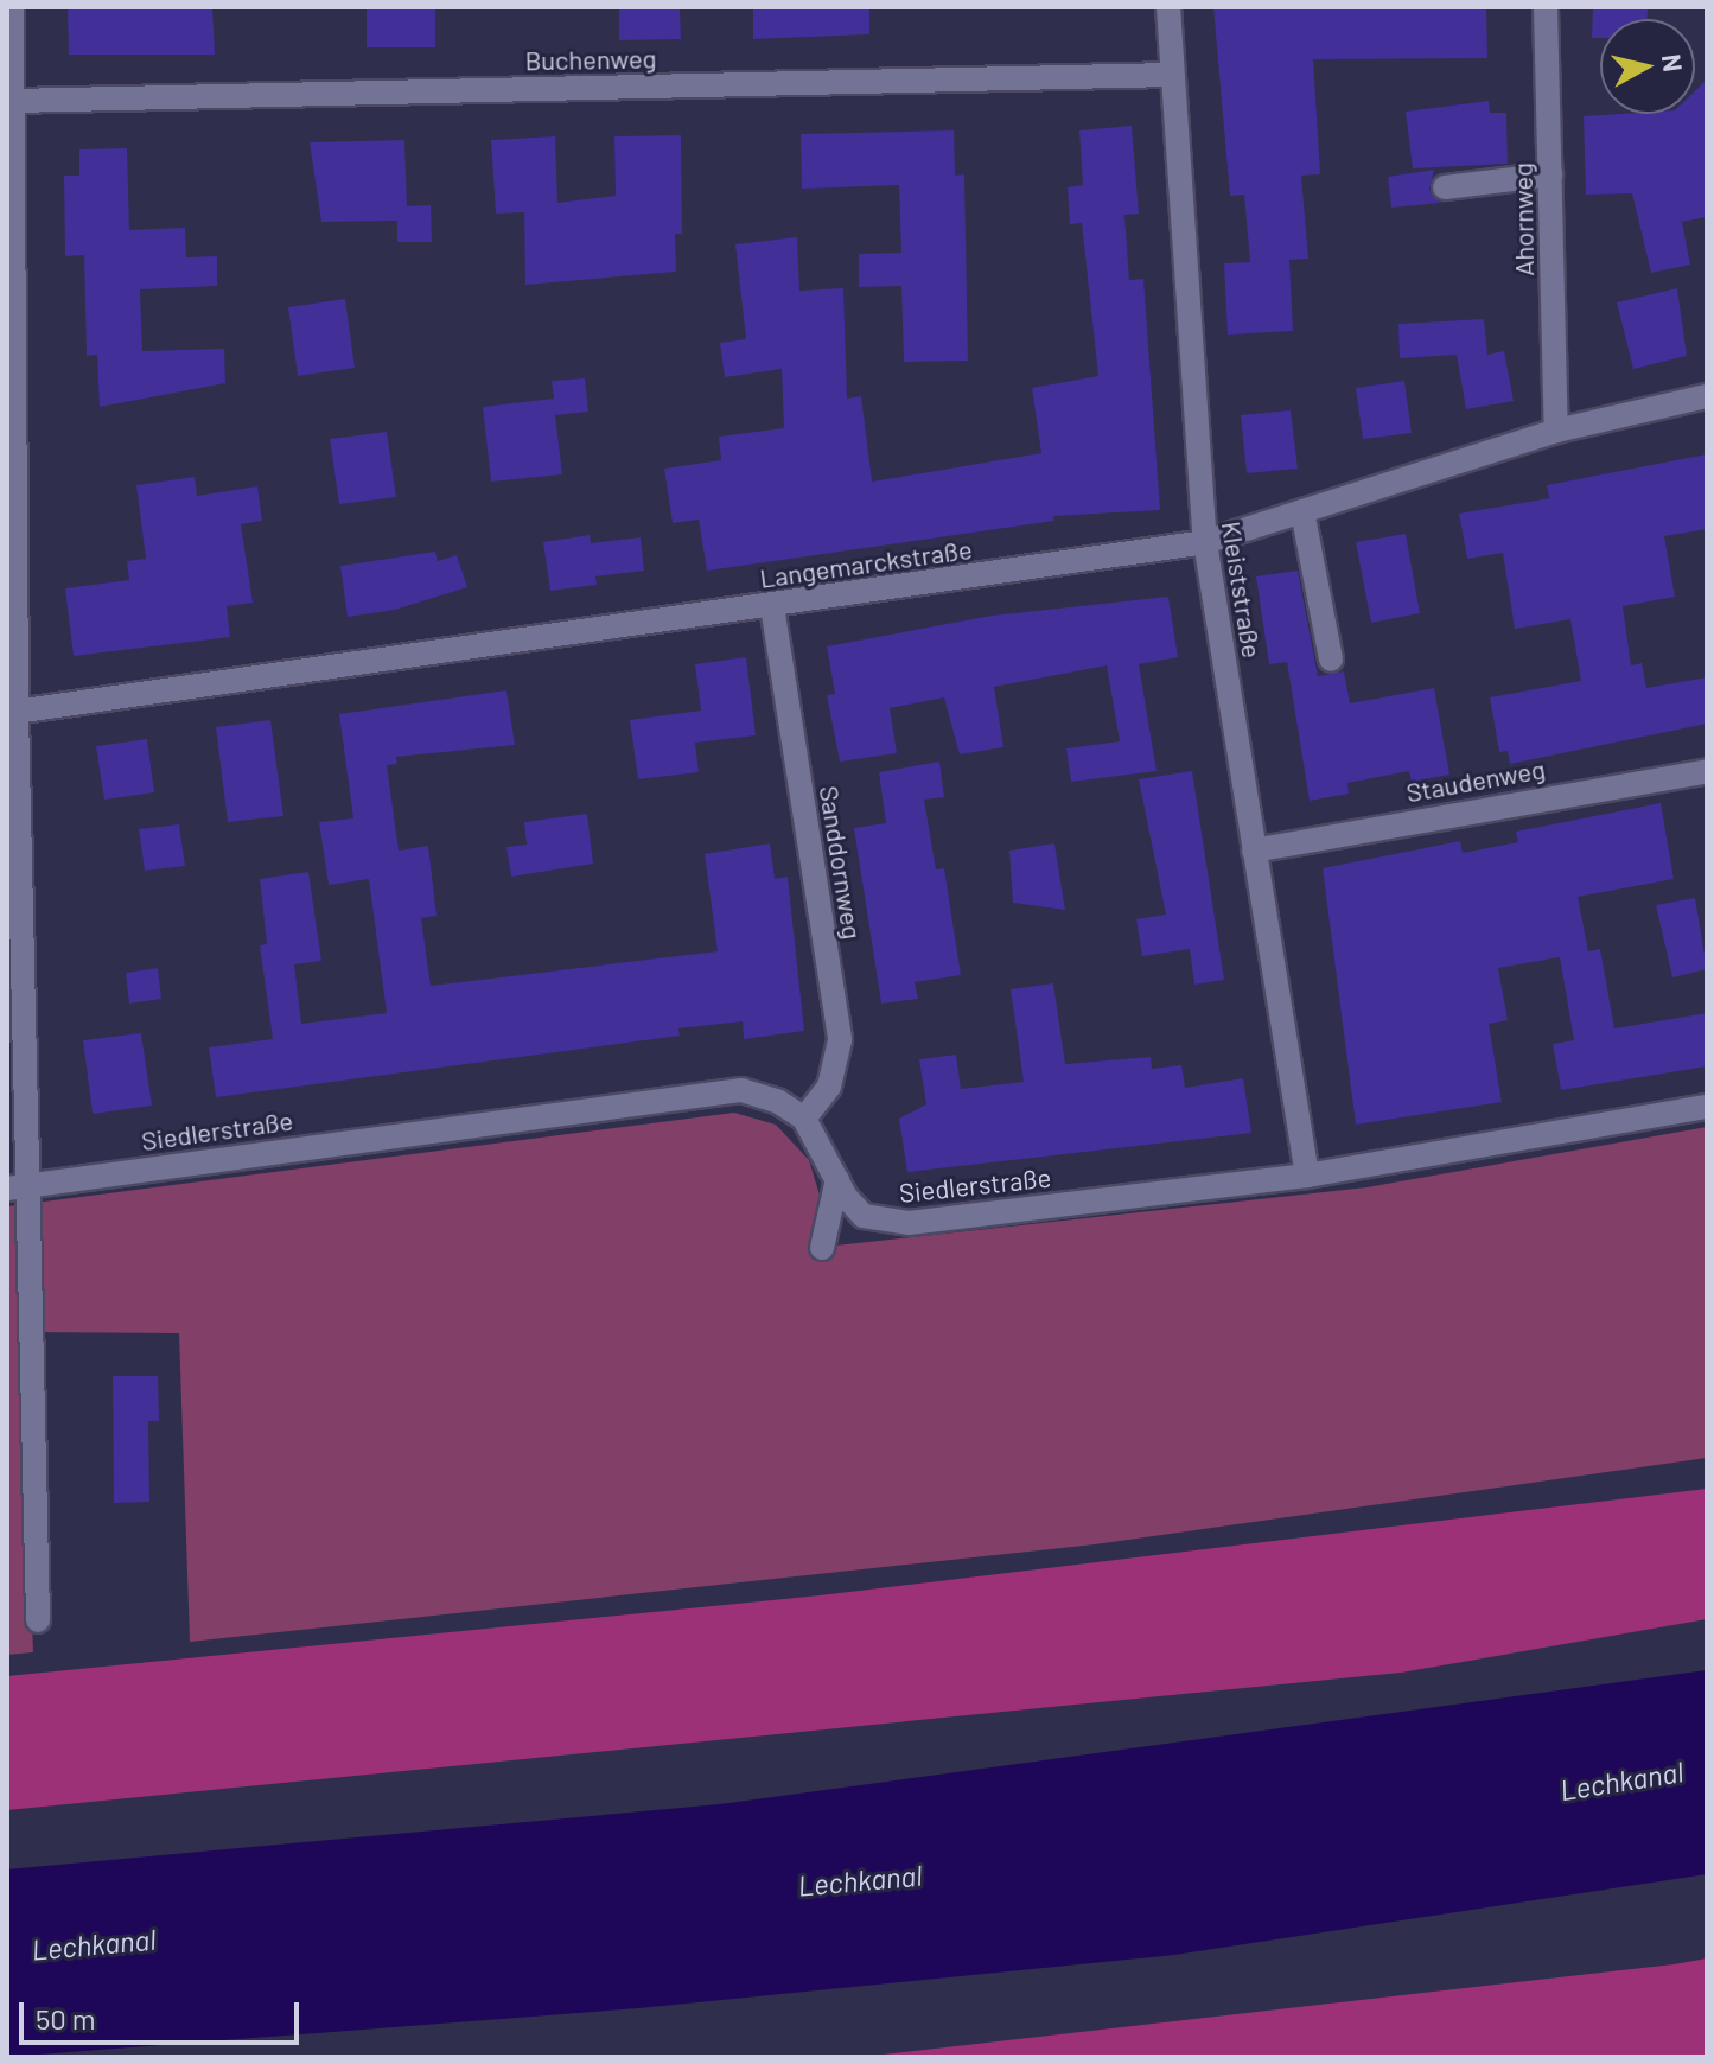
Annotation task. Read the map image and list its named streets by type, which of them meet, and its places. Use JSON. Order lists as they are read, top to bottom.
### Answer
{
  "streets": {
    "street": [
      "Buchenweg",
      "Ahornweg",
      "Langemarckstraße",
      "Kleiststraße",
      "Staudenweg",
      "Sanddornweg",
      "Siedlerstraße"
    ]
  },
  "crossings": [
    ["Buchenweg", "Kleiststraße"],
    ["Ahornweg", "Langemarckstraße"],
    ["Langemarckstraße", "Kleiststraße"],
    ["Langemarckstraße", "Sanddornweg"],
    ["Kleiststraße", "Staudenweg"],
    ["Kleiststraße", "Siedlerstraße"],
    ["Sanddornweg", "Siedlerstraße"]
  ],
  "water": ["Lechkanal"],
  "scale_bar": "50 m",
  "north": "right"
}
